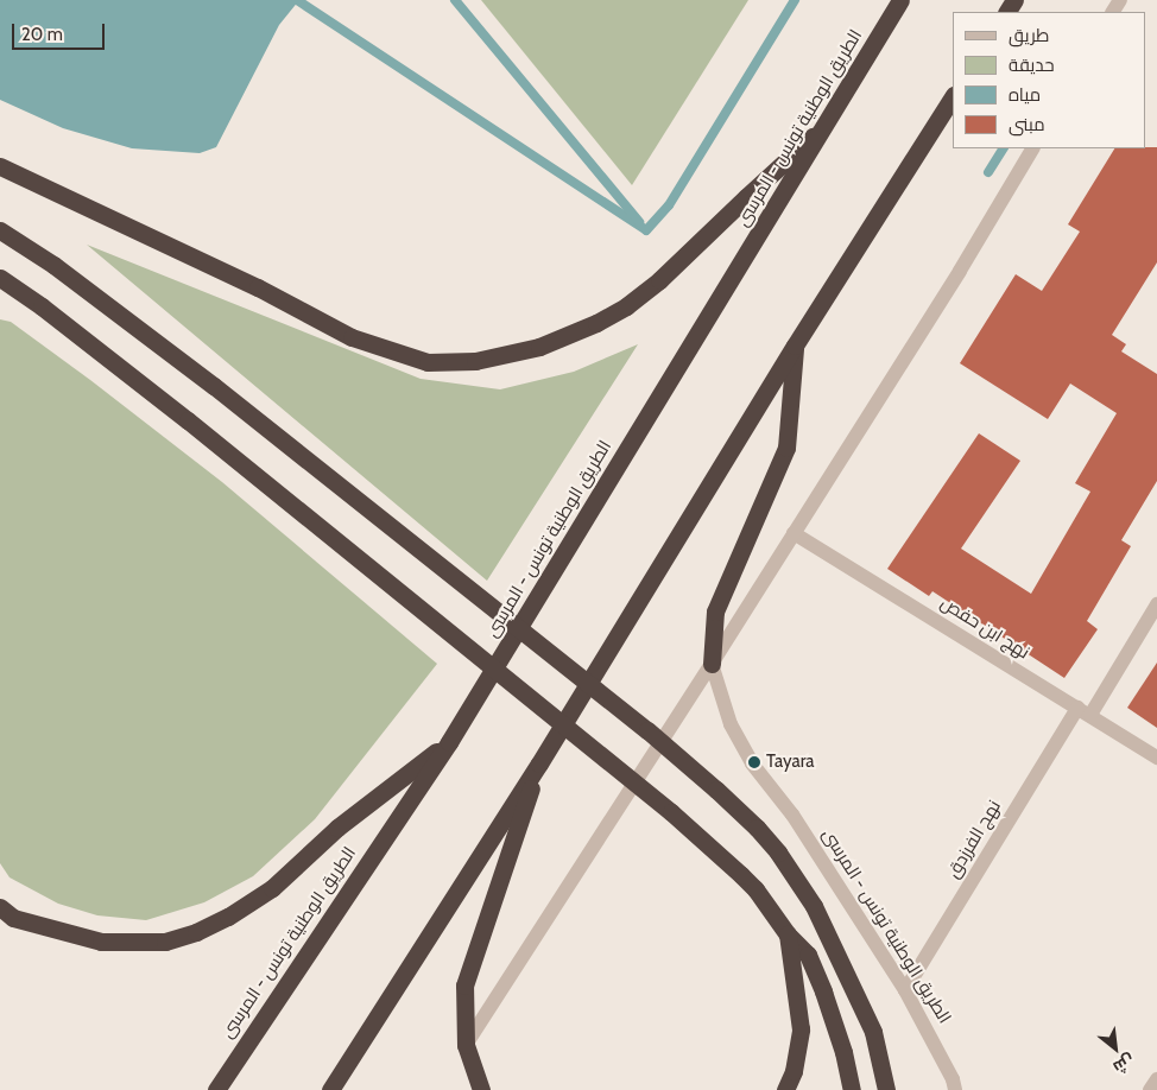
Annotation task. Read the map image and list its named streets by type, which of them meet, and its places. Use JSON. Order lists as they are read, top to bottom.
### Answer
{
  "streets": {
    "highway": ["الطريق الوطنية تونس - المرسى"],
    "street": ["نهج ابن حفص", "نهج الفرزدق"]
  },
  "crossings": [
    ["الطريق الوطنية تونس - المرسى", "نهج الفرزدق"],
    ["نهج ابن حفص", "نهج الفرزدق"]
  ],
  "places": ["Tayara"],
  "legend": [
    "طريق",
    "حديقة",
    "مياه",
    "مبنى"
  ],
  "scale_bar": "20 m",
  "north": "bottom right"
}
